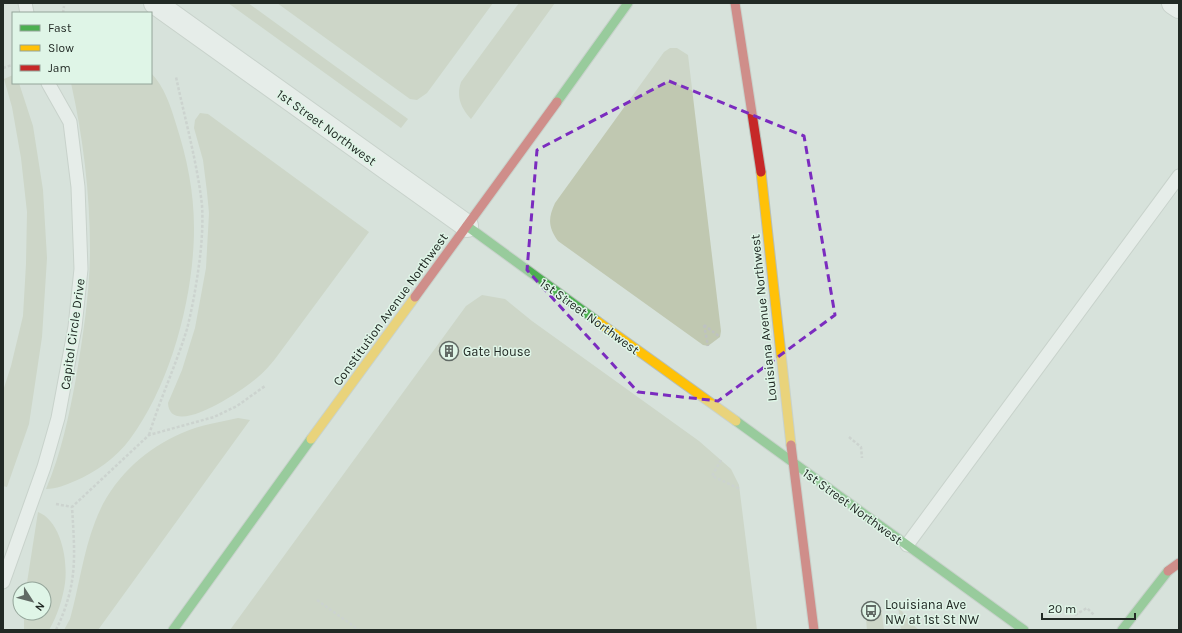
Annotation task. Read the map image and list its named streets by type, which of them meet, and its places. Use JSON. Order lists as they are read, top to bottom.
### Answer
{
  "streets": {
    "main road": ["1st Street Northwest", "Constitution Avenue Northwest", "Louisiana Avenue Northwest"],
    "lane": ["Capitol Circle Drive"]
  },
  "crossings": [
    ["1st Street Northwest", "Constitution Avenue Northwest"],
    ["1st Street Northwest", "Louisiana Avenue Northwest"]
  ],
  "places": {
    "building": ["Gate House"],
    "bus stop": ["Louisiana Ave NW at 1st St NW"]
  },
  "legend": ["Fast", "Slow", "Jam"],
  "scale_bar": "20 m",
  "north": "bottom right"
}
